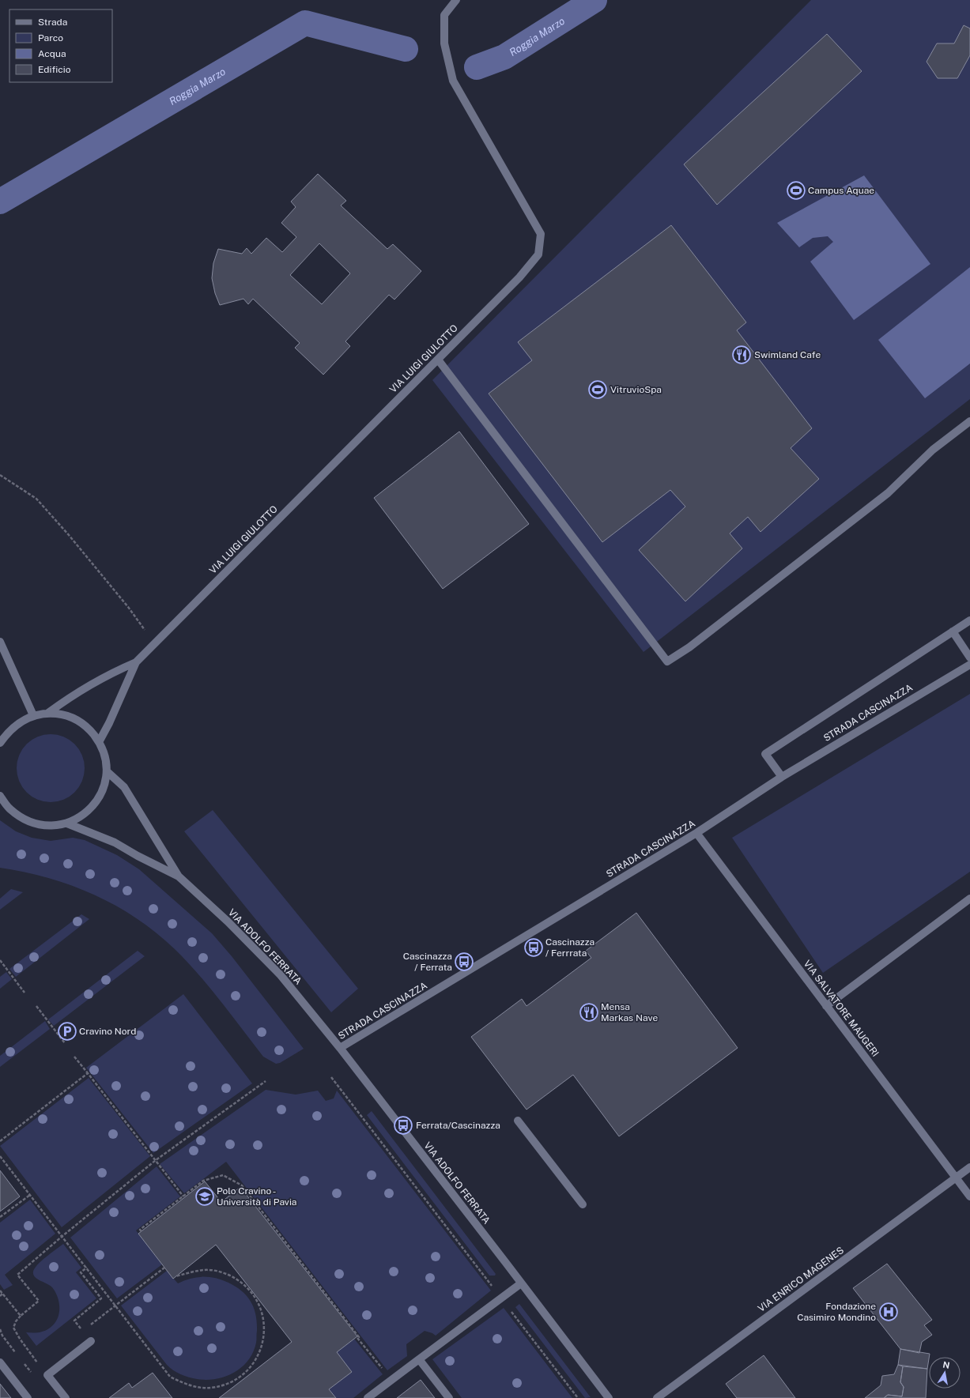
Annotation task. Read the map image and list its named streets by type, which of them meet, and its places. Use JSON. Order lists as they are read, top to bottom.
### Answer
{
  "streets": {
    "street": [
      "VIA LUIGI GIULOTTO",
      "STRADA CASCINAZZA",
      "VIA ADOLFO FERRATA",
      "VIA SALVATORE MAUGERI",
      "VIA ENRICO MAGENES"
    ]
  },
  "crossings": [
    ["STRADA CASCINAZZA", "VIA ADOLFO FERRATA"],
    ["STRADA CASCINAZZA", "VIA SALVATORE MAUGERI"],
    ["VIA SALVATORE MAUGERI", "VIA ENRICO MAGENES"]
  ],
  "water": ["Roggia Marzo"],
  "places": {
    "sports": ["Campus Aquae", "VitruvioSpa"],
    "restaurant": ["Swimland Cafe", "Mensa Markas Nave"],
    "bus stop": ["Cascinazza / Ferrrata", "Cascinazza / Ferrata", "Ferrata/Cascinazza"],
    "parking": ["Cravino Nord"],
    "school or university": ["Polo Cravino - Università di Pavia"],
    "hospital": ["Fondazione Casimiro Mondino"]
  },
  "legend": [
    "Strada",
    "Parco",
    "Acqua",
    "Edificio"
  ],
  "north": "top"
}
